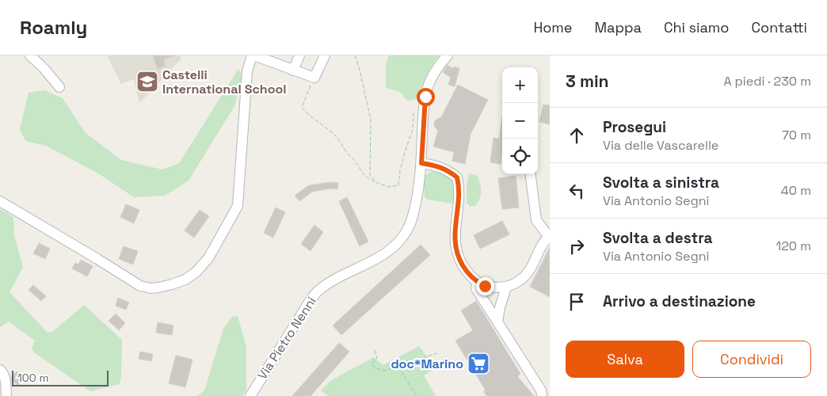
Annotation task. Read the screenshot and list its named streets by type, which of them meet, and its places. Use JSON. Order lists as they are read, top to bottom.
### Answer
{
  "streets": {
    "street": ["Via Pietro Nenni"]
  },
  "places": {
    "school or university": ["Castelli International School"],
    "supermarket": ["doc*Marino"]
  },
  "scale_bar": "100 m",
  "page": {
    "header": "Roamly",
    "nav": [
      "Home",
      "Mappa",
      "Chi siamo",
      "Contatti"
    ],
    "heading": ["3 min", "A piedi · 230 m"],
    "map_buttons": ["+", "−"],
    "list": [
      ["Prosegui", "Via delle Vascarelle", "70 m"],
      ["Svolta a sinistra", "Via Antonio Segni", "40 m"],
      ["Svolta a destra", "Via Antonio Segni", "120 m"],
      "Arrivo a destinazione"
    ],
    "buttons": ["Salva", "Condividi"],
    "scale": "100 m"
  }
}
